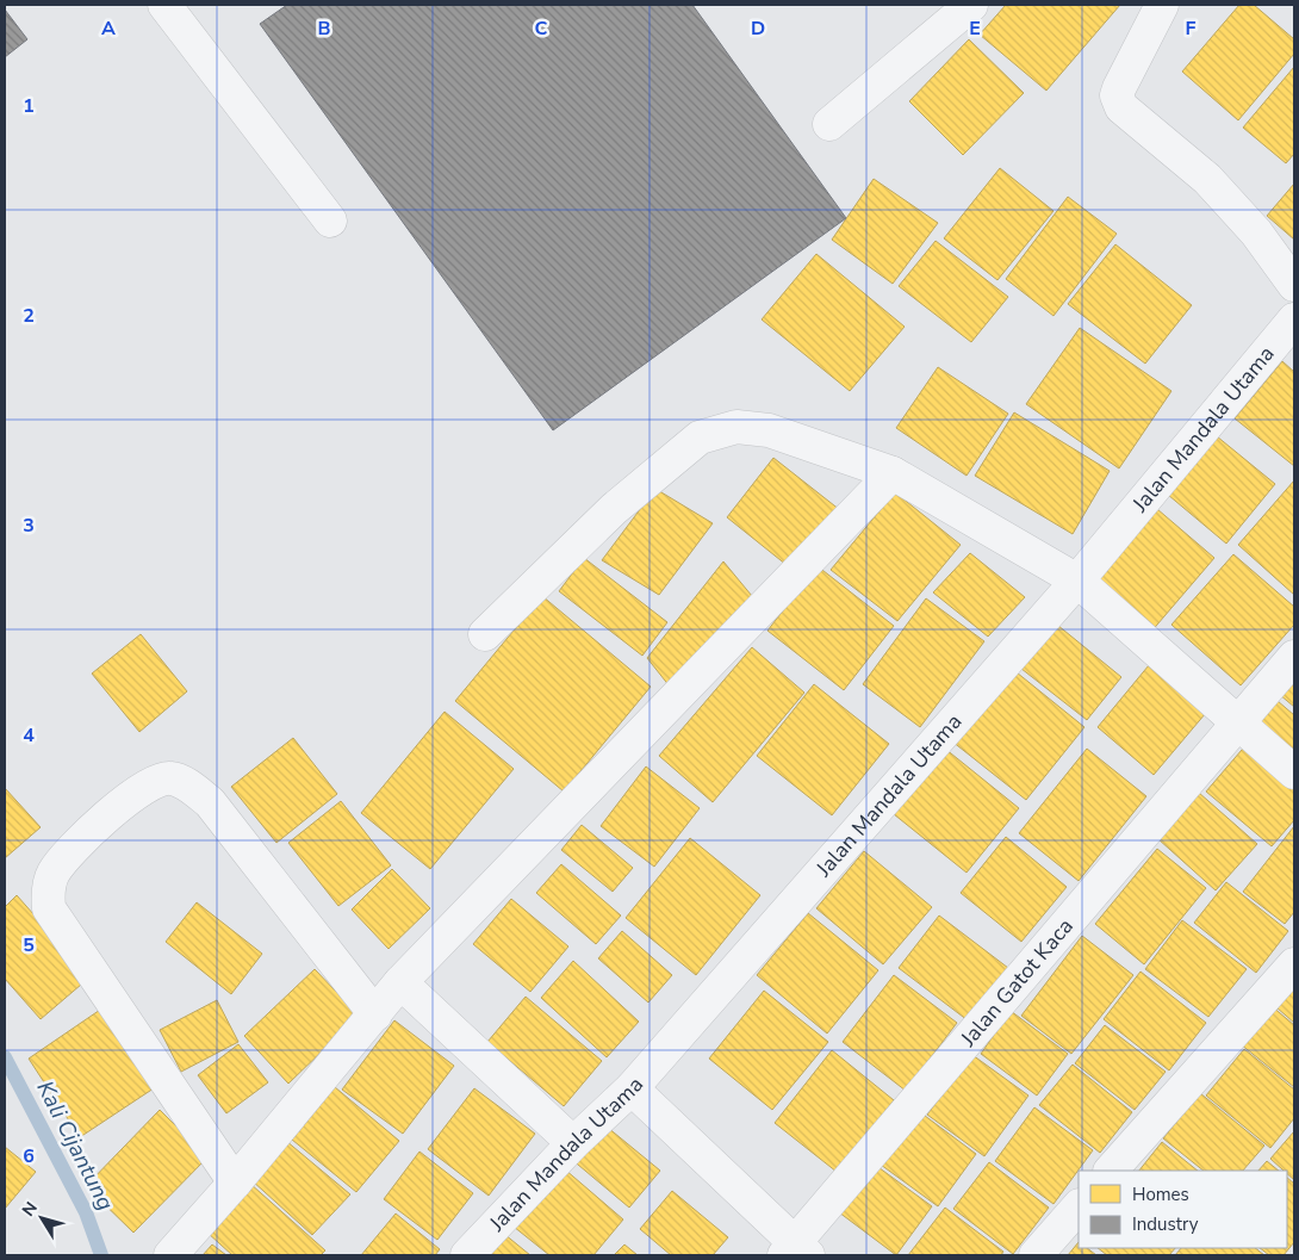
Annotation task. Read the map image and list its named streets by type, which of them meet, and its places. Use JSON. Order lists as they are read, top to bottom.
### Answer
{
  "streets": {
    "street": ["Jalan Mandala Utama", "Jalan Gatot Kaca"]
  },
  "water": ["Kali Cijantung"],
  "legend": ["Homes", "Industry"],
  "north": "top left",
  "grid": {
    "columns": [
      "A",
      "B",
      "C",
      "D",
      "E",
      "F"
    ],
    "rows": [
      "1",
      "2",
      "3",
      "4",
      "5",
      "6"
    ]
  }
}
